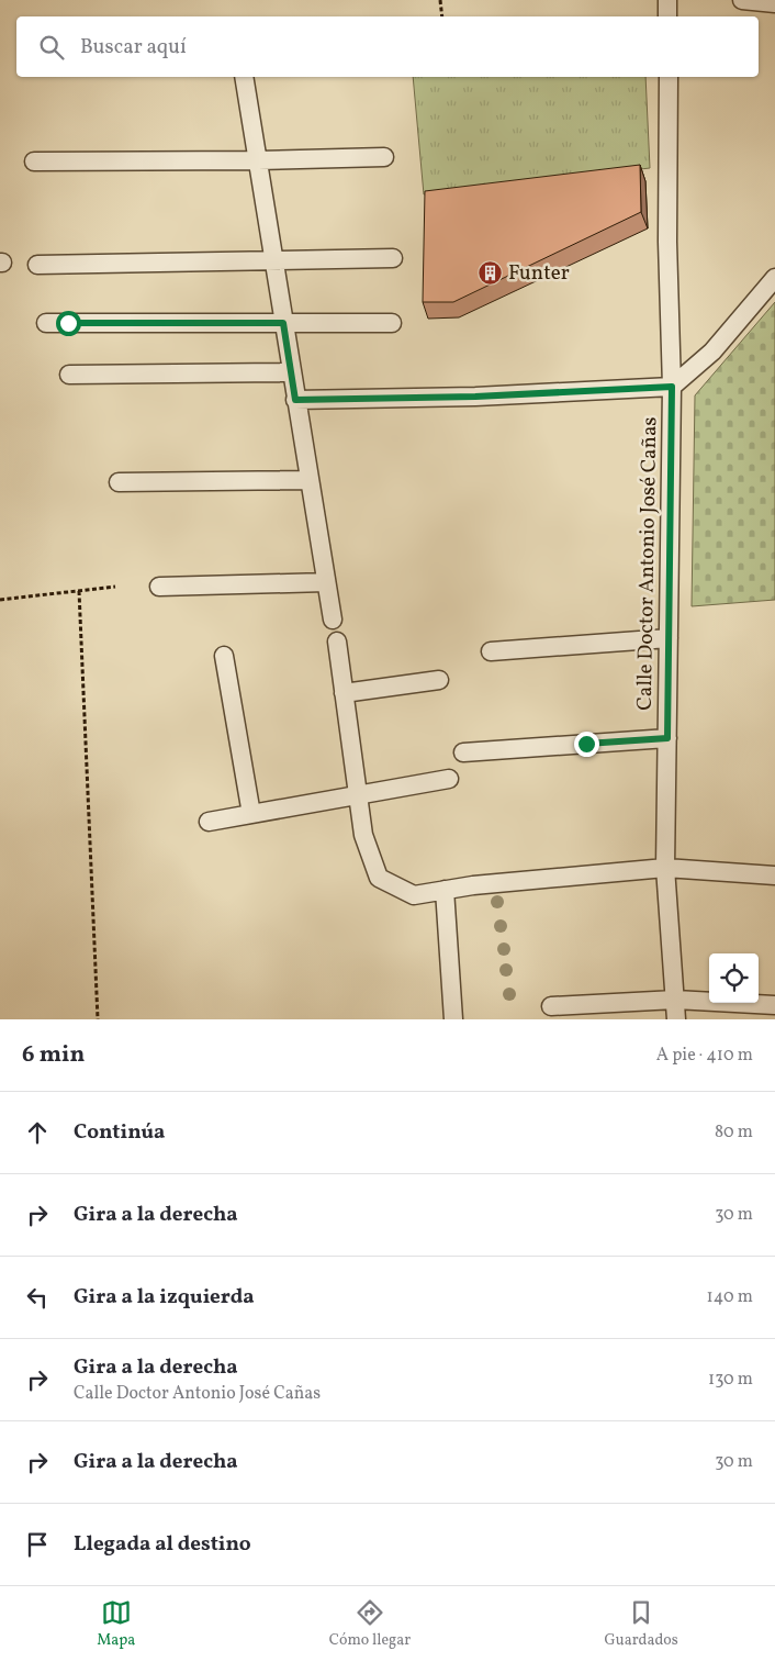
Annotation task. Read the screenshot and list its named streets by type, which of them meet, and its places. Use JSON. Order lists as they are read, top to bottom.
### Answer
{
  "streets": {
    "street": ["Calle Doctor Antonio José Cañas"]
  },
  "places": {
    "building": ["Funter"]
  },
  "page": {
    "search": "Buscar aquí",
    "heading": ["6 min", "A pie · 410 m"],
    "list": [
      ["Continúa", "80 m"],
      ["Gira a la derecha", "30 m"],
      ["Gira a la izquierda", "140 m"],
      ["Gira a la derecha", "Calle Doctor Antonio José Cañas", "130 m"],
      ["Gira a la derecha", "30 m"],
      "Llegada al destino"
    ],
    "nav": ["Mapa", "Cómo llegar", "Guardados"]
  }
}
